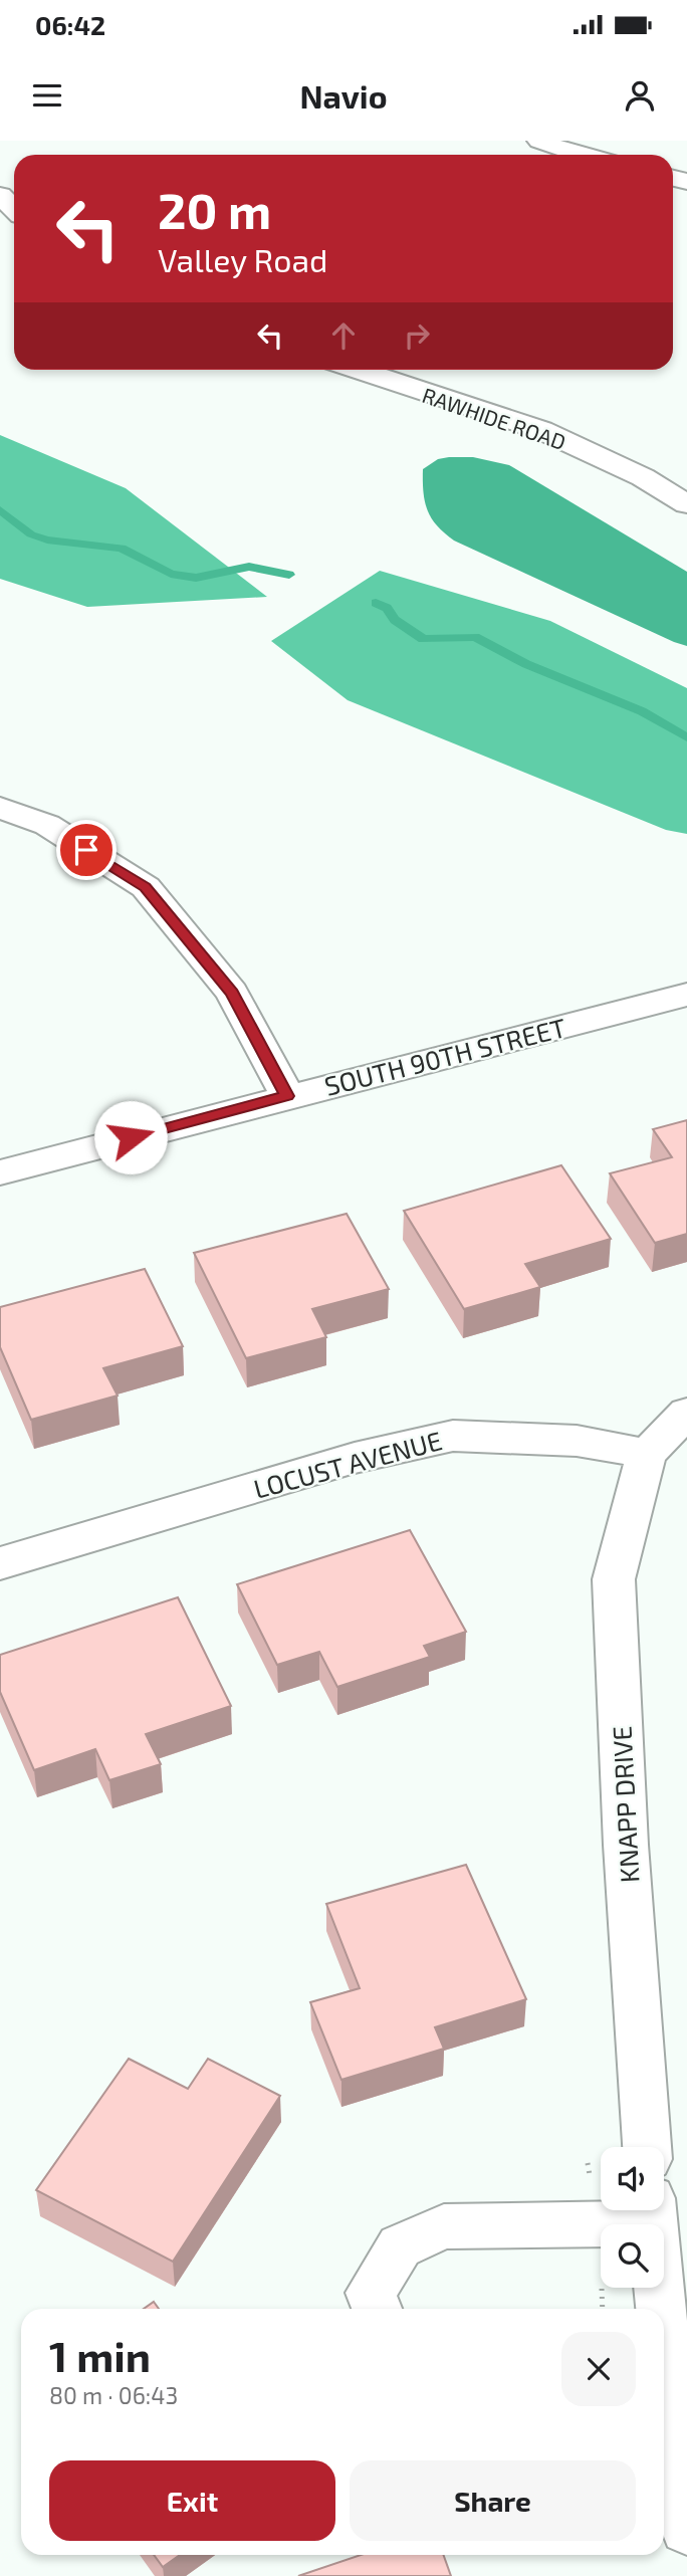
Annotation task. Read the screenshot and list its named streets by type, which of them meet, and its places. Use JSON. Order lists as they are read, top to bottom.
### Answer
{
  "streets": {
    "street": [
      "RAWHIDE ROAD",
      "SOUTH 90TH STREET",
      "LOCUST AVENUE",
      "KNAPP DRIVE"
    ]
  },
  "crossings": [
    ["LOCUST AVENUE", "KNAPP DRIVE"]
  ],
  "page": {
    "status": "06:42",
    "header": "Navio",
    "turn": ["20 m", "Valley Road"],
    "heading": ["1 min", "80 m · 06:43"],
    "buttons": ["Exit", "Share"]
  }
}
